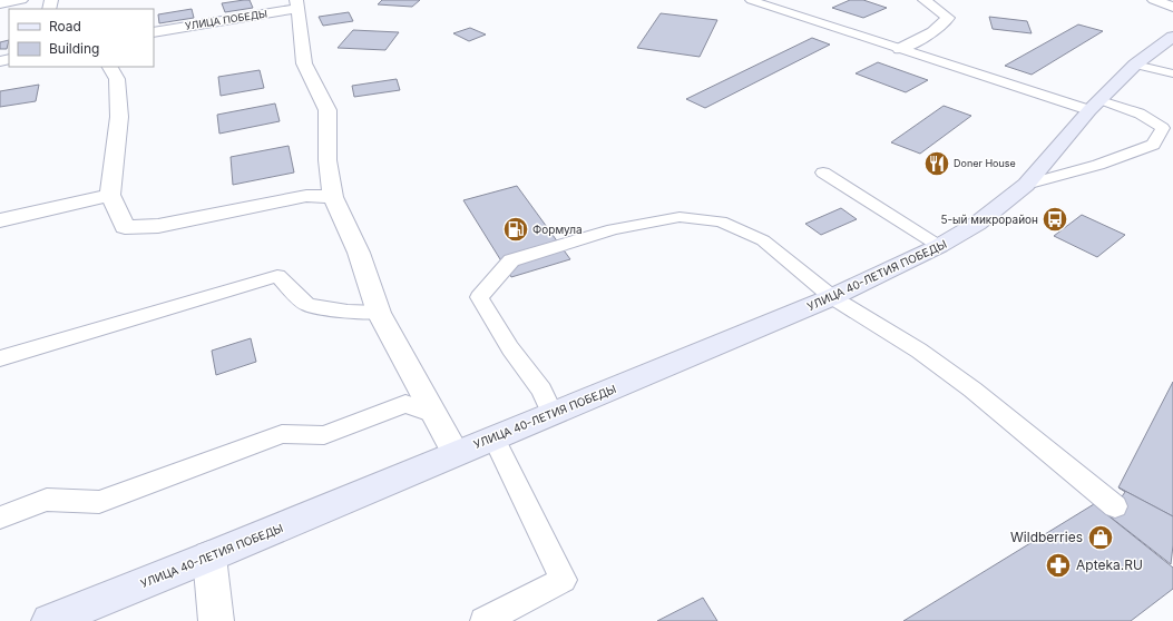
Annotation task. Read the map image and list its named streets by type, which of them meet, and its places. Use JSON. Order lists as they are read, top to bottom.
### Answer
{
  "streets": {
    "main road": ["УЛИЦА 40-ЛЕТИЯ ПОБЕДЫ"],
    "street": ["УЛИЦА ПОБЕДЫ"]
  },
  "places": {
    "restaurant": ["Doner House"],
    "bus stop": ["5-ый микрорайон"],
    "fuel station": ["Формула"],
    "shop": ["Wildberries"],
    "pharmacy": ["Apteka.RU"]
  },
  "legend": ["Road", "Building"]
}
